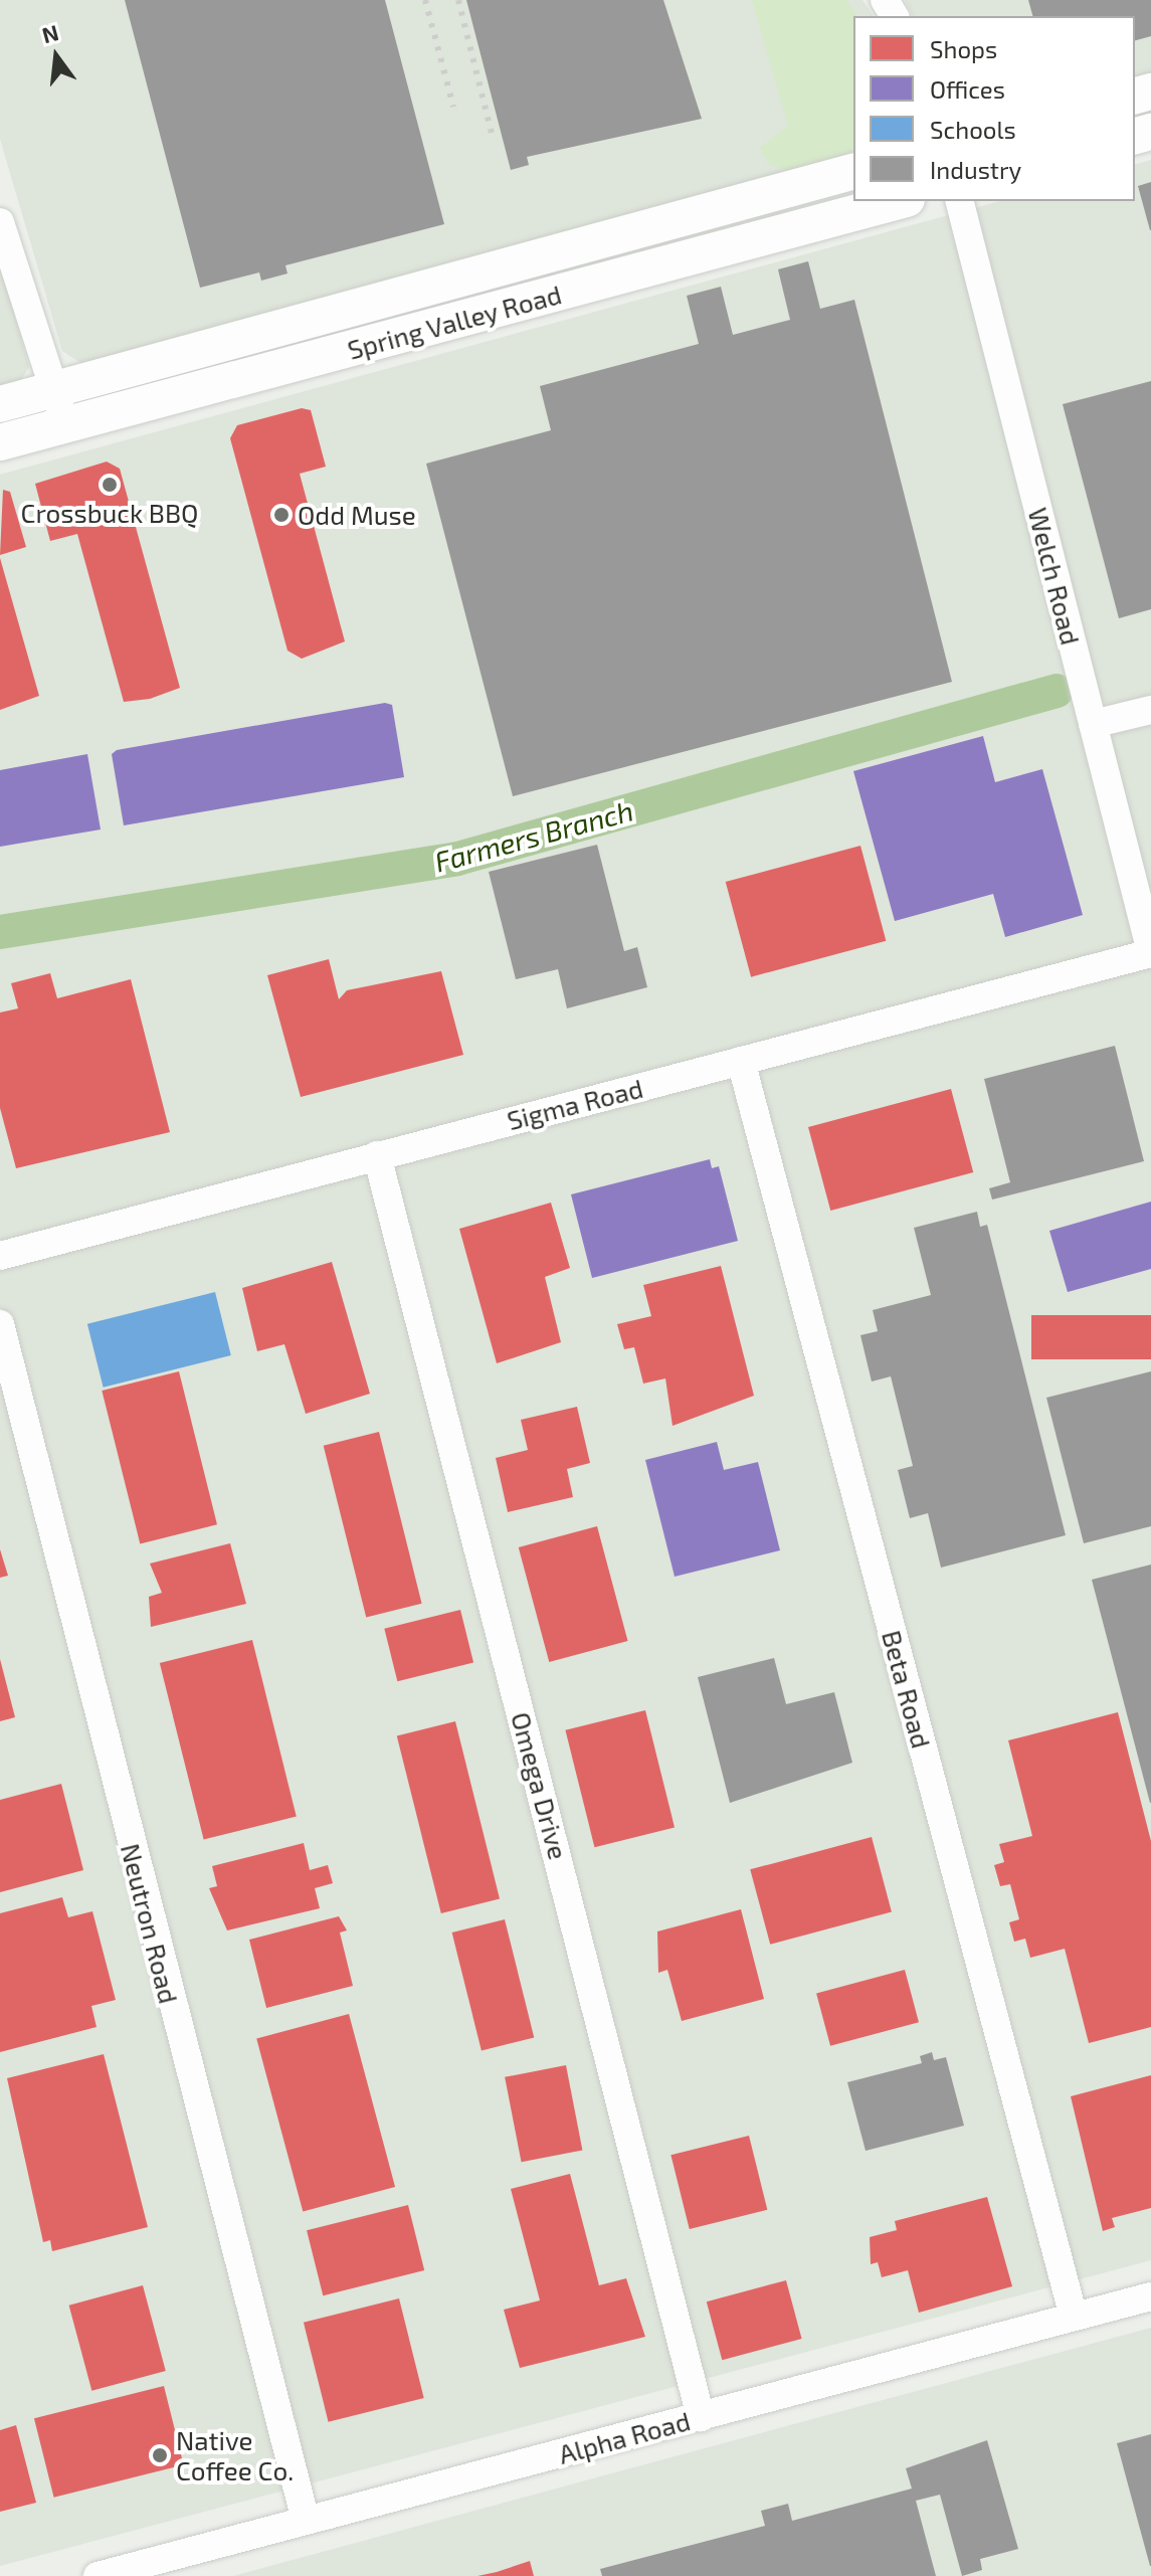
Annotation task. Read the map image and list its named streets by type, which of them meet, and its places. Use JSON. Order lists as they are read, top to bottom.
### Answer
{
  "streets": {
    "main road": ["Spring Valley Road"],
    "street": [
      "Welch Road",
      "Sigma Road",
      "Beta Road",
      "Omega Drive",
      "Neutron Road",
      "Alpha Road"
    ]
  },
  "crossings": [
    ["Welch Road", "Sigma Road"],
    ["Sigma Road", "Beta Road"],
    ["Sigma Road", "Omega Drive"],
    ["Beta Road", "Alpha Road"],
    ["Omega Drive", "Alpha Road"],
    ["Neutron Road", "Alpha Road"]
  ],
  "water": ["Farmers Branch"],
  "places": ["Crossbuck BBQ", "Odd Muse", "Native Coffee Co."],
  "legend": [
    "Shops",
    "Offices",
    "Schools",
    "Industry"
  ],
  "north": "top"
}
